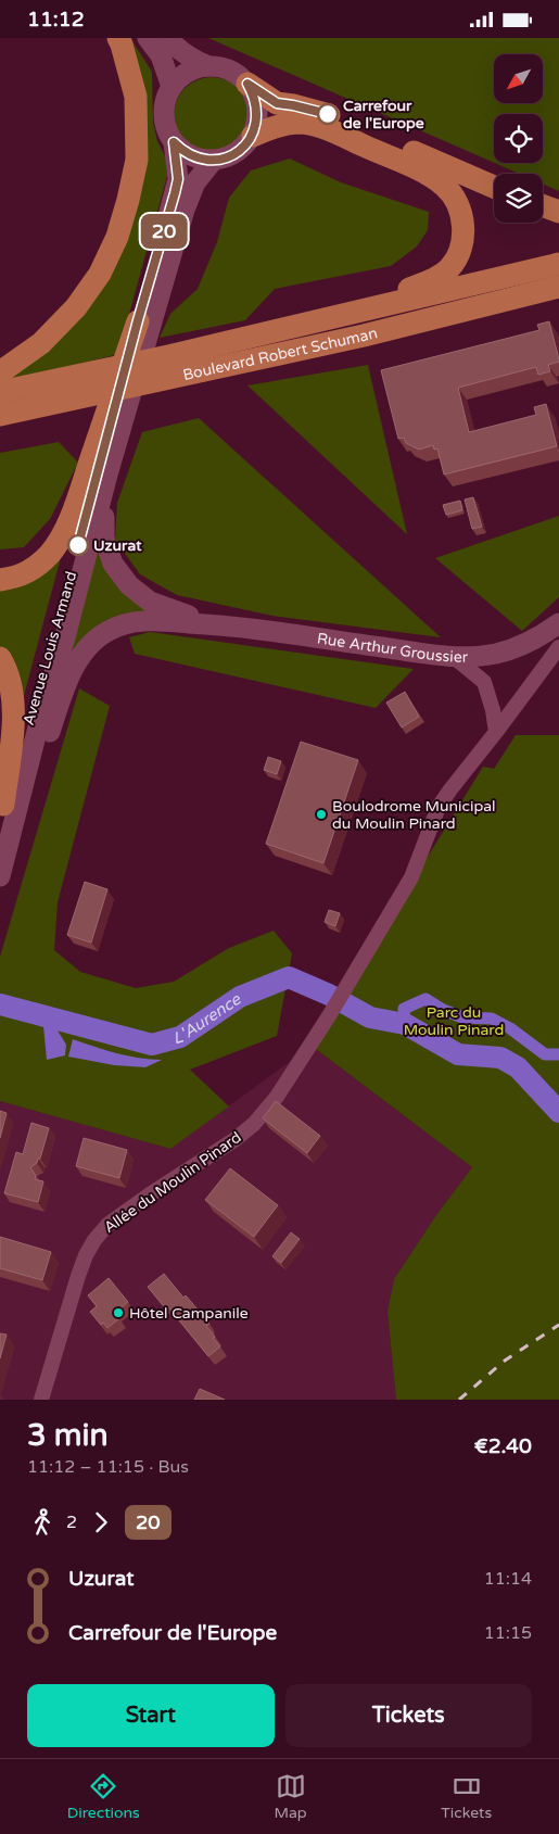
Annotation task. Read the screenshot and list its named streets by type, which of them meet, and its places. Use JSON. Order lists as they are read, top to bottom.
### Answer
{
  "streets": {
    "main road": ["Boulevard Robert Schuman", "Rue Arthur Groussier", "Avenue Louis Armand"],
    "street": ["Allée du Moulin Pinard"]
  },
  "water": ["L'Aurence"],
  "parks": ["Parc du Moulin Pinard"],
  "places": [
    "Carrefour de l'Europe",
    "Uzurat",
    "Boulodrome Municipal du Moulin Pinard",
    "Hôtel Campanile"
  ],
  "lines": ["bus line 20"],
  "north": "bottom left",
  "page": {
    "status": "11:12",
    "on_map": "20",
    "heading": ["3 min", "11:12 – 11:15 · Bus", "€2.40"],
    "legs": ["2", "20"],
    "list": [
      {
        "name": "Uzurat",
        "value": "11:14"
      },
      {
        "name": "Carrefour de l'Europe",
        "value": "11:15"
      }
    ],
    "buttons": ["Start", "Tickets"],
    "tabs": ["Directions", "Map", "Tickets"]
  }
}
